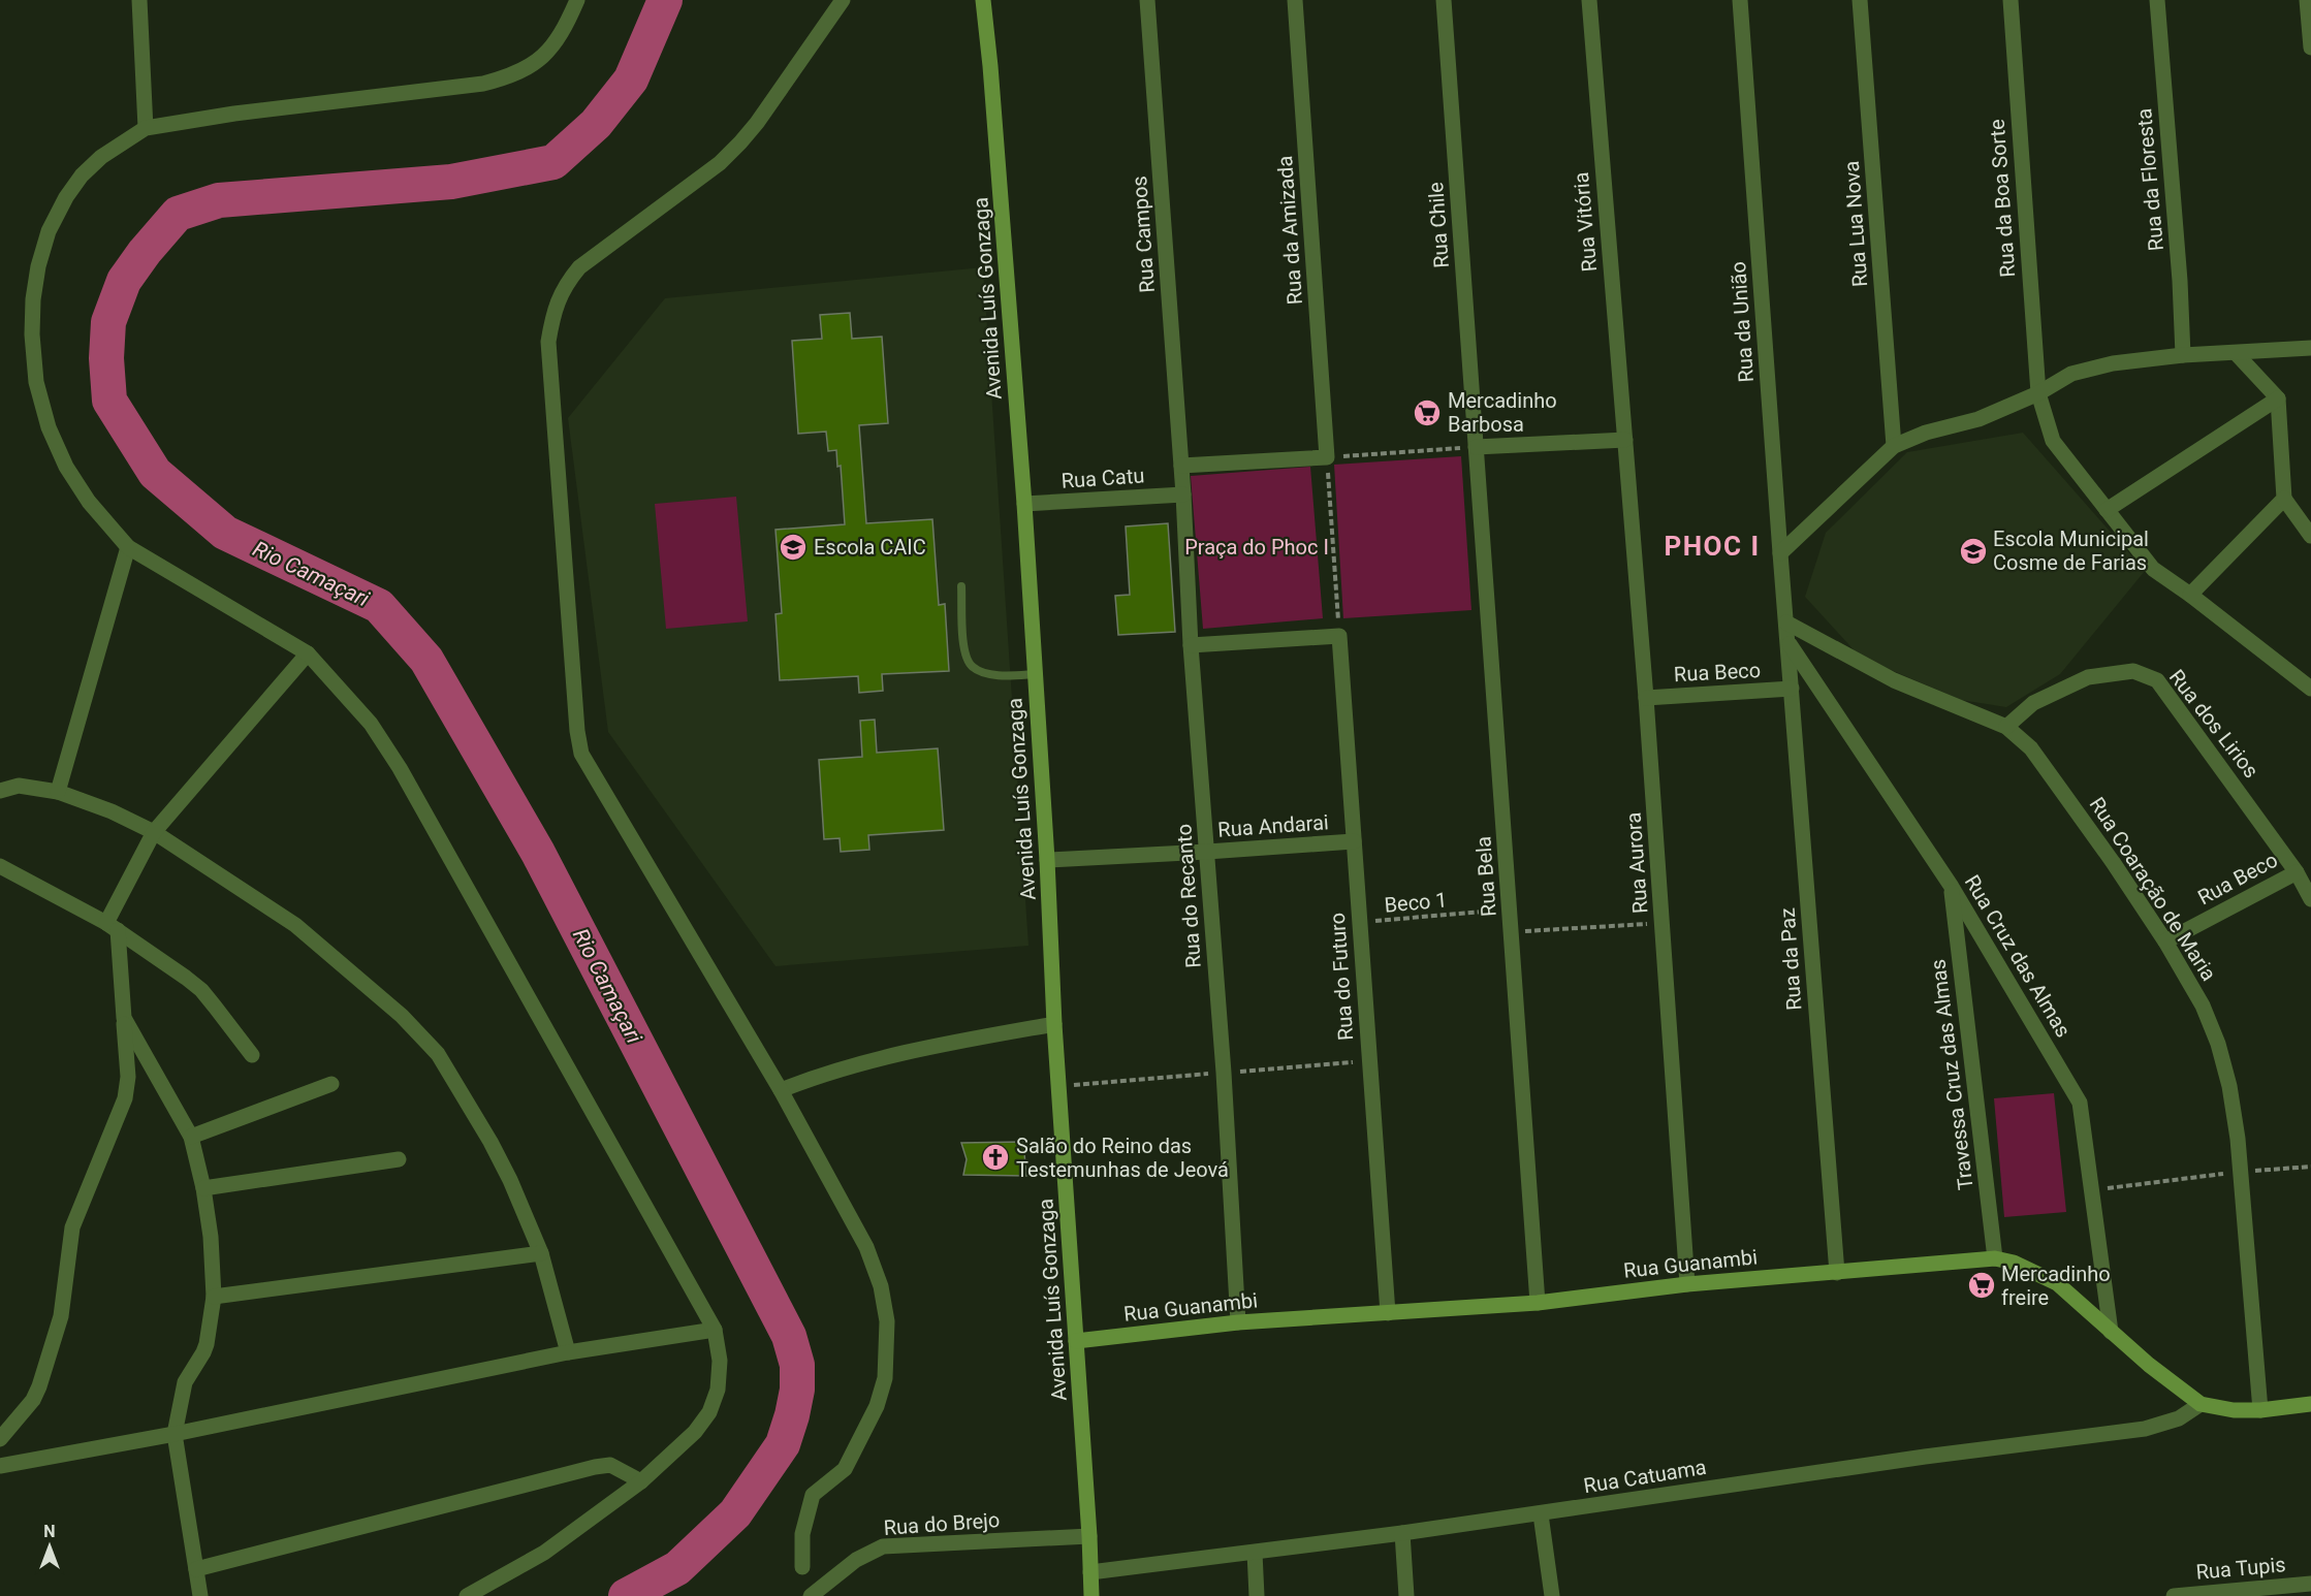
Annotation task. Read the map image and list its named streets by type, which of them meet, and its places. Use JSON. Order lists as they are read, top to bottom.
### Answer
{
  "streets": {
    "street": [
      "Rua da Floresta",
      "Rua da Boa Sorte",
      "Rua Vitória",
      "Rua Lua Nova",
      "Rua Chile",
      "Rua da Amizada",
      "Rua Campos",
      "Avenida Luís Gonzaga",
      "Rua da União",
      "Rua Catu",
      "Rua Beco",
      "Rua dos Lirios",
      "Rua Andarai",
      "Rua Aurora",
      "Rua Bela",
      "Rua Coaração de Maria",
      "Rua do Recanto",
      "Rua Cruz das Almas",
      "Rua da Paz",
      "Rua do Futuro",
      "Travessa Cruz das Almas",
      "Rua Guanambi",
      "Rua Catuama",
      "Rua do Brejo",
      "Rua Tupis"
    ],
    "path": ["Beco 1"]
  },
  "crossings": [
    ["Rua Vitória", "Rua Aurora"],
    ["Rua Chile", "Rua Bela"],
    ["Rua Campos", "Rua do Recanto"],
    ["Avenida Luís Gonzaga", "Rua Catu"],
    ["Avenida Luís Gonzaga", "Rua Andarai"],
    ["Avenida Luís Gonzaga", "Rua Guanambi"],
    ["Avenida Luís Gonzaga", "Rua Catuama"],
    ["Avenida Luís Gonzaga", "Rua do Brejo"],
    ["Rua da União", "Rua Coaração de Maria"],
    ["Rua da União", "Rua Cruz das Almas"],
    ["Rua da União", "Rua da Paz"],
    ["Rua Catu", "Rua do Recanto"],
    ["Rua Beco", "Rua dos Lirios"],
    ["Rua Beco", "Rua Aurora"],
    ["Rua Beco", "Rua Coaração de Maria"],
    ["Rua Beco", "Rua da Paz"],
    ["Rua dos Lirios", "Rua Coaração de Maria"],
    ["Rua Andarai", "Rua do Recanto"],
    ["Rua Andarai", "Rua do Futuro"],
    ["Rua Aurora", "Rua Guanambi"],
    ["Rua Bela", "Beco 1"],
    ["Rua Bela", "Rua Guanambi"],
    ["Rua Coaração de Maria", "Rua Guanambi"],
    ["Rua do Recanto", "Rua Guanambi"],
    ["Beco 1", "Rua do Futuro"],
    ["Rua Cruz das Almas", "Rua da Paz"],
    ["Rua Cruz das Almas", "Travessa Cruz das Almas"],
    ["Rua Cruz das Almas", "Rua Guanambi"],
    ["Rua da Paz", "Rua Guanambi"],
    ["Rua do Futuro", "Rua Guanambi"],
    ["Travessa Cruz das Almas", "Rua Guanambi"],
    ["Rua Guanambi", "Rua Catuama"]
  ],
  "districts": ["PHOC I"],
  "water": ["Rio Camaçari"],
  "parks": ["Praça do Phoc I"],
  "places": {
    "supermarket": ["Mercadinho Barbosa", "Mercadinho freire"],
    "school or university": ["Escola CAIC", "Escola Municipal Cosme de Farias"],
    "church": ["Salão do Reino das Testemunhas de Jeová"]
  },
  "north": "top"
}
